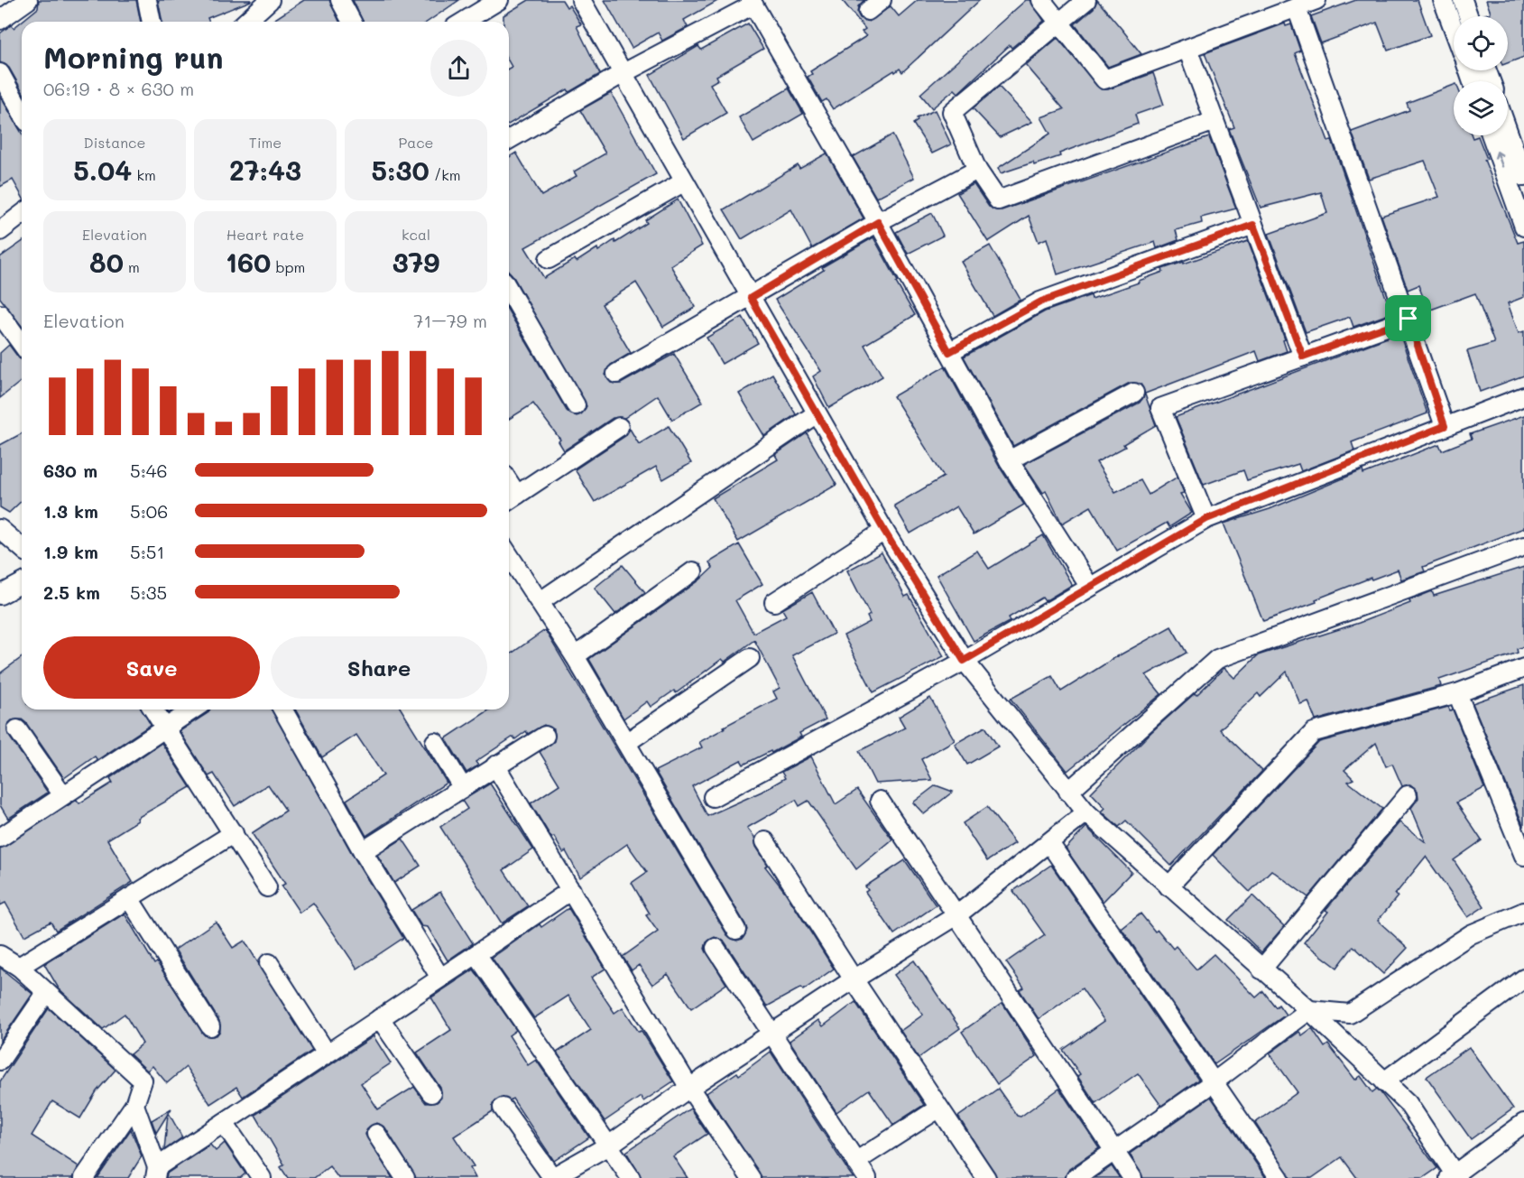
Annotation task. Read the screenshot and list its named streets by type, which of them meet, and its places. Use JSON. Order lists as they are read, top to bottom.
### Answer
{
  "page": {
    "heading": ["Morning run", "06:19 · 8 × 630 m"],
    "stats": [
      ["Distance", "5.04 km"],
      ["Time", "27:43"],
      ["Pace", "5:30 /km"],
      ["Elevation", "80 m"],
      ["Heart rate", "160 bpm"],
      ["kcal", "379"]
    ],
    "chart": ["Elevation", "71–79 m"],
    "list": [
      {
        "name": "630 m",
        "note": "5:46"
      },
      {
        "name": "1.3 km",
        "note": "5:06"
      },
      {
        "name": "1.9 km",
        "note": "5:51"
      },
      {
        "name": "2.5 km",
        "note": "5:35"
      }
    ],
    "buttons": ["Save", "Share"]
  }
}
